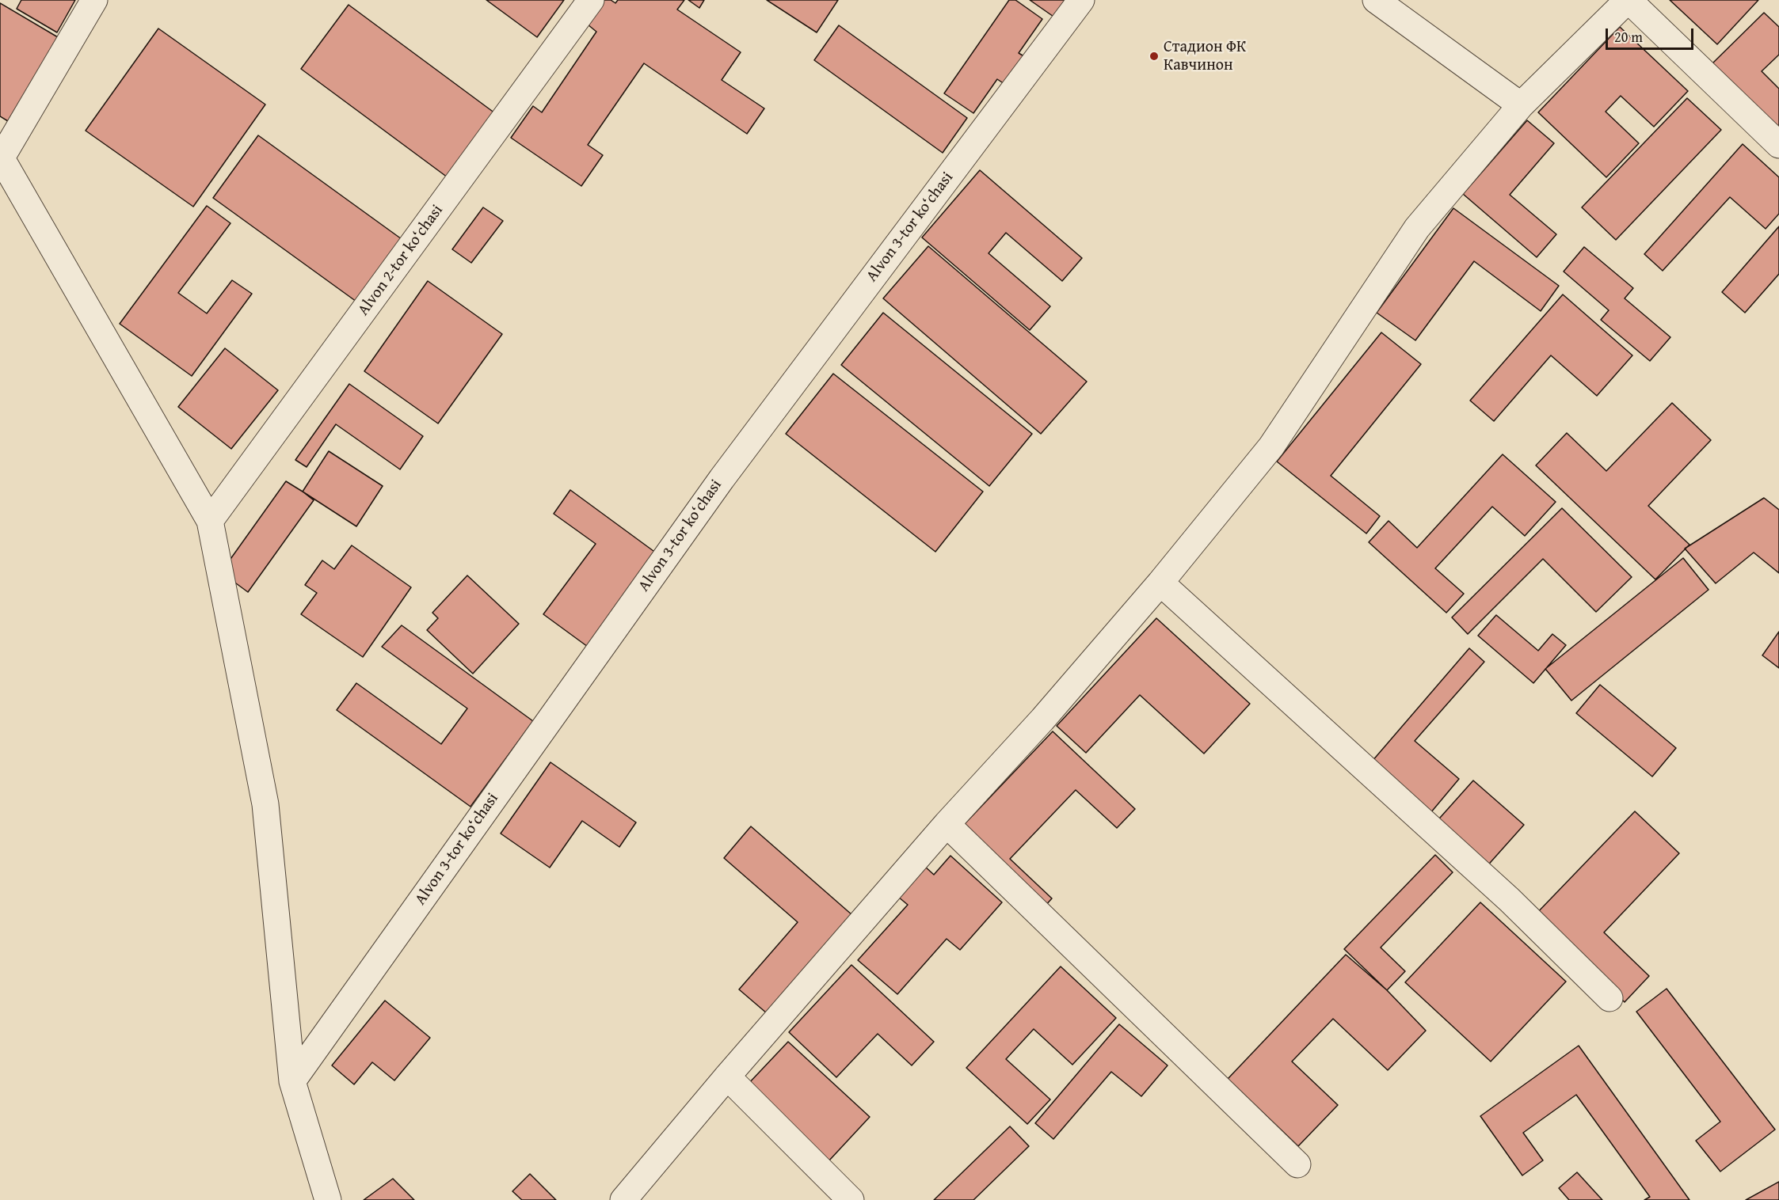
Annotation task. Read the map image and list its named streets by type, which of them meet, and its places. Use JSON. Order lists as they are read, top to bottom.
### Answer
{
  "streets": {
    "street": ["Alvon 3-tor ko‘chasi", "Alvon 2-tor ko‘chasi"]
  },
  "places": ["Стадион ФК Кавчинон"],
  "scale_bar": "20 m"
}
